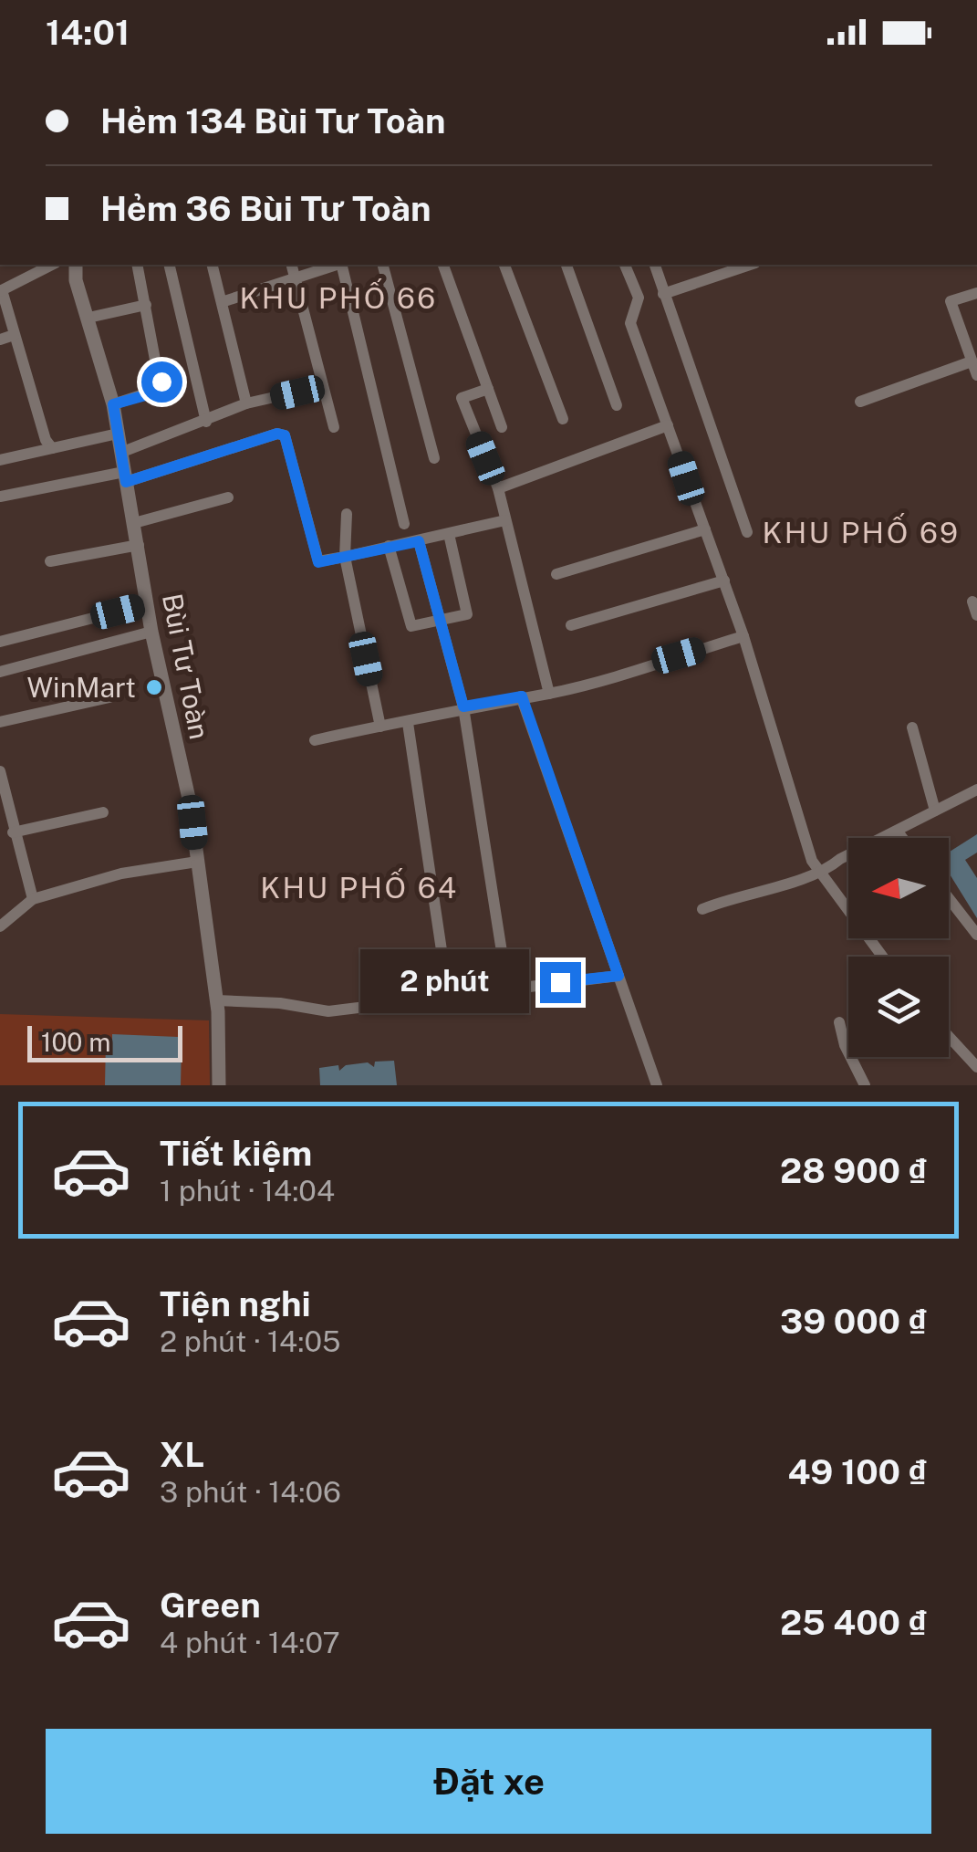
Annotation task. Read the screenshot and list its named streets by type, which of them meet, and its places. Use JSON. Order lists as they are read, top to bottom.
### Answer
{
  "streets": {
    "street": ["Bùi Tư Toàn"]
  },
  "districts": ["KHU PHỐ 66", "KHU PHỐ 69", "KHU PHỐ 64"],
  "places": ["WinMart"],
  "scale_bar": "100 m",
  "north": "left",
  "page": {
    "status": "14:01",
    "banner": ["Hẻm 134 Bùi Tư Toàn", "Hẻm 36 Bùi Tư Toàn"],
    "bubble": "2 phút",
    "scale": "100 m",
    "list": [
      {
        "name": "Tiết kiệm",
        "note": "1 phút · 14:04",
        "value": "28 900 ₫"
      },
      {
        "name": "Tiện nghi",
        "note": "2 phút · 14:05",
        "value": "39 000 ₫"
      },
      {
        "name": "XL",
        "note": "3 phút · 14:06",
        "value": "49 100 ₫"
      },
      {
        "name": "Green",
        "note": "4 phút · 14:07",
        "value": "25 400 ₫"
      }
    ],
    "buttons": "Đặt xe"
  }
}
